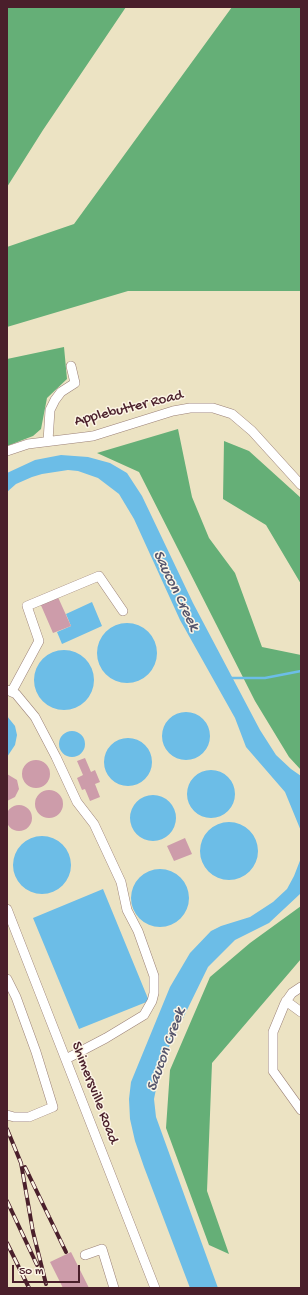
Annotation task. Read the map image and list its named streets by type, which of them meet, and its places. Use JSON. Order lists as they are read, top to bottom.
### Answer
{
  "streets": {
    "street": ["Applebutter Road", "Shimersville Road"]
  },
  "water": ["Saucon Creek"],
  "scale_bar": "50 m"
}
